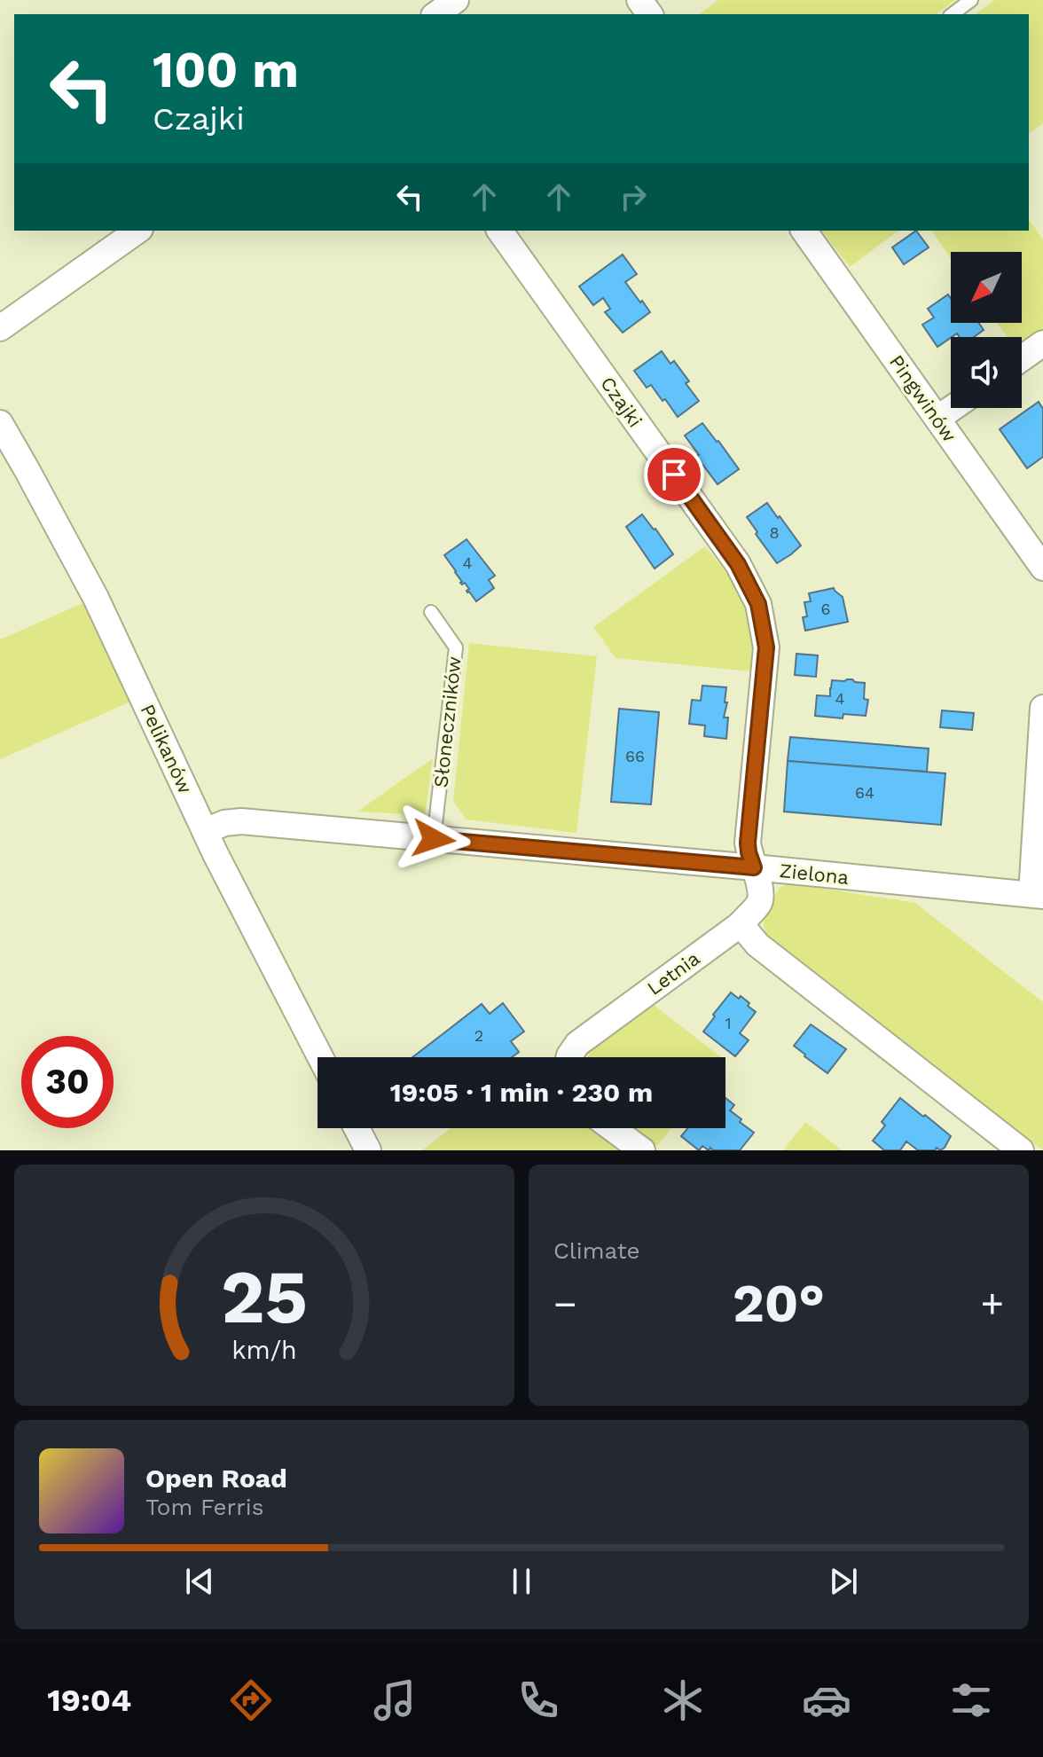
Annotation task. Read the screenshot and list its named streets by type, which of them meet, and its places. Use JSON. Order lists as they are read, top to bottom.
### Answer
{
  "streets": {
    "street": [
      "Pingwinów",
      "Czajki",
      "Pelikanów",
      "Zielona",
      "Letnia"
    ],
    "lane": ["Słoneczników"]
  },
  "crossings": [
    ["Czajki", "Zielona"],
    ["Czajki", "Letnia"],
    ["Słoneczników", "Zielona"],
    ["Pelikanów", "Zielona"],
    ["Zielona", "Letnia"]
  ],
  "house_numbers": [
    "8",
    "4",
    "6",
    "4",
    "66",
    "64",
    "1",
    "2"
  ],
  "north": "bottom left",
  "page": {
    "turn": ["100 m", "Czajki"],
    "limit": "30",
    "trip": "19:05 · 1 min · 230 m",
    "tile": "Climate",
    "heat": ["−", "20°", "+"],
    "song": ["Open Road", "Tom Ferris"],
    "tabs": "19:04",
    "gauge": ["25", "km/h"]
  }
}
